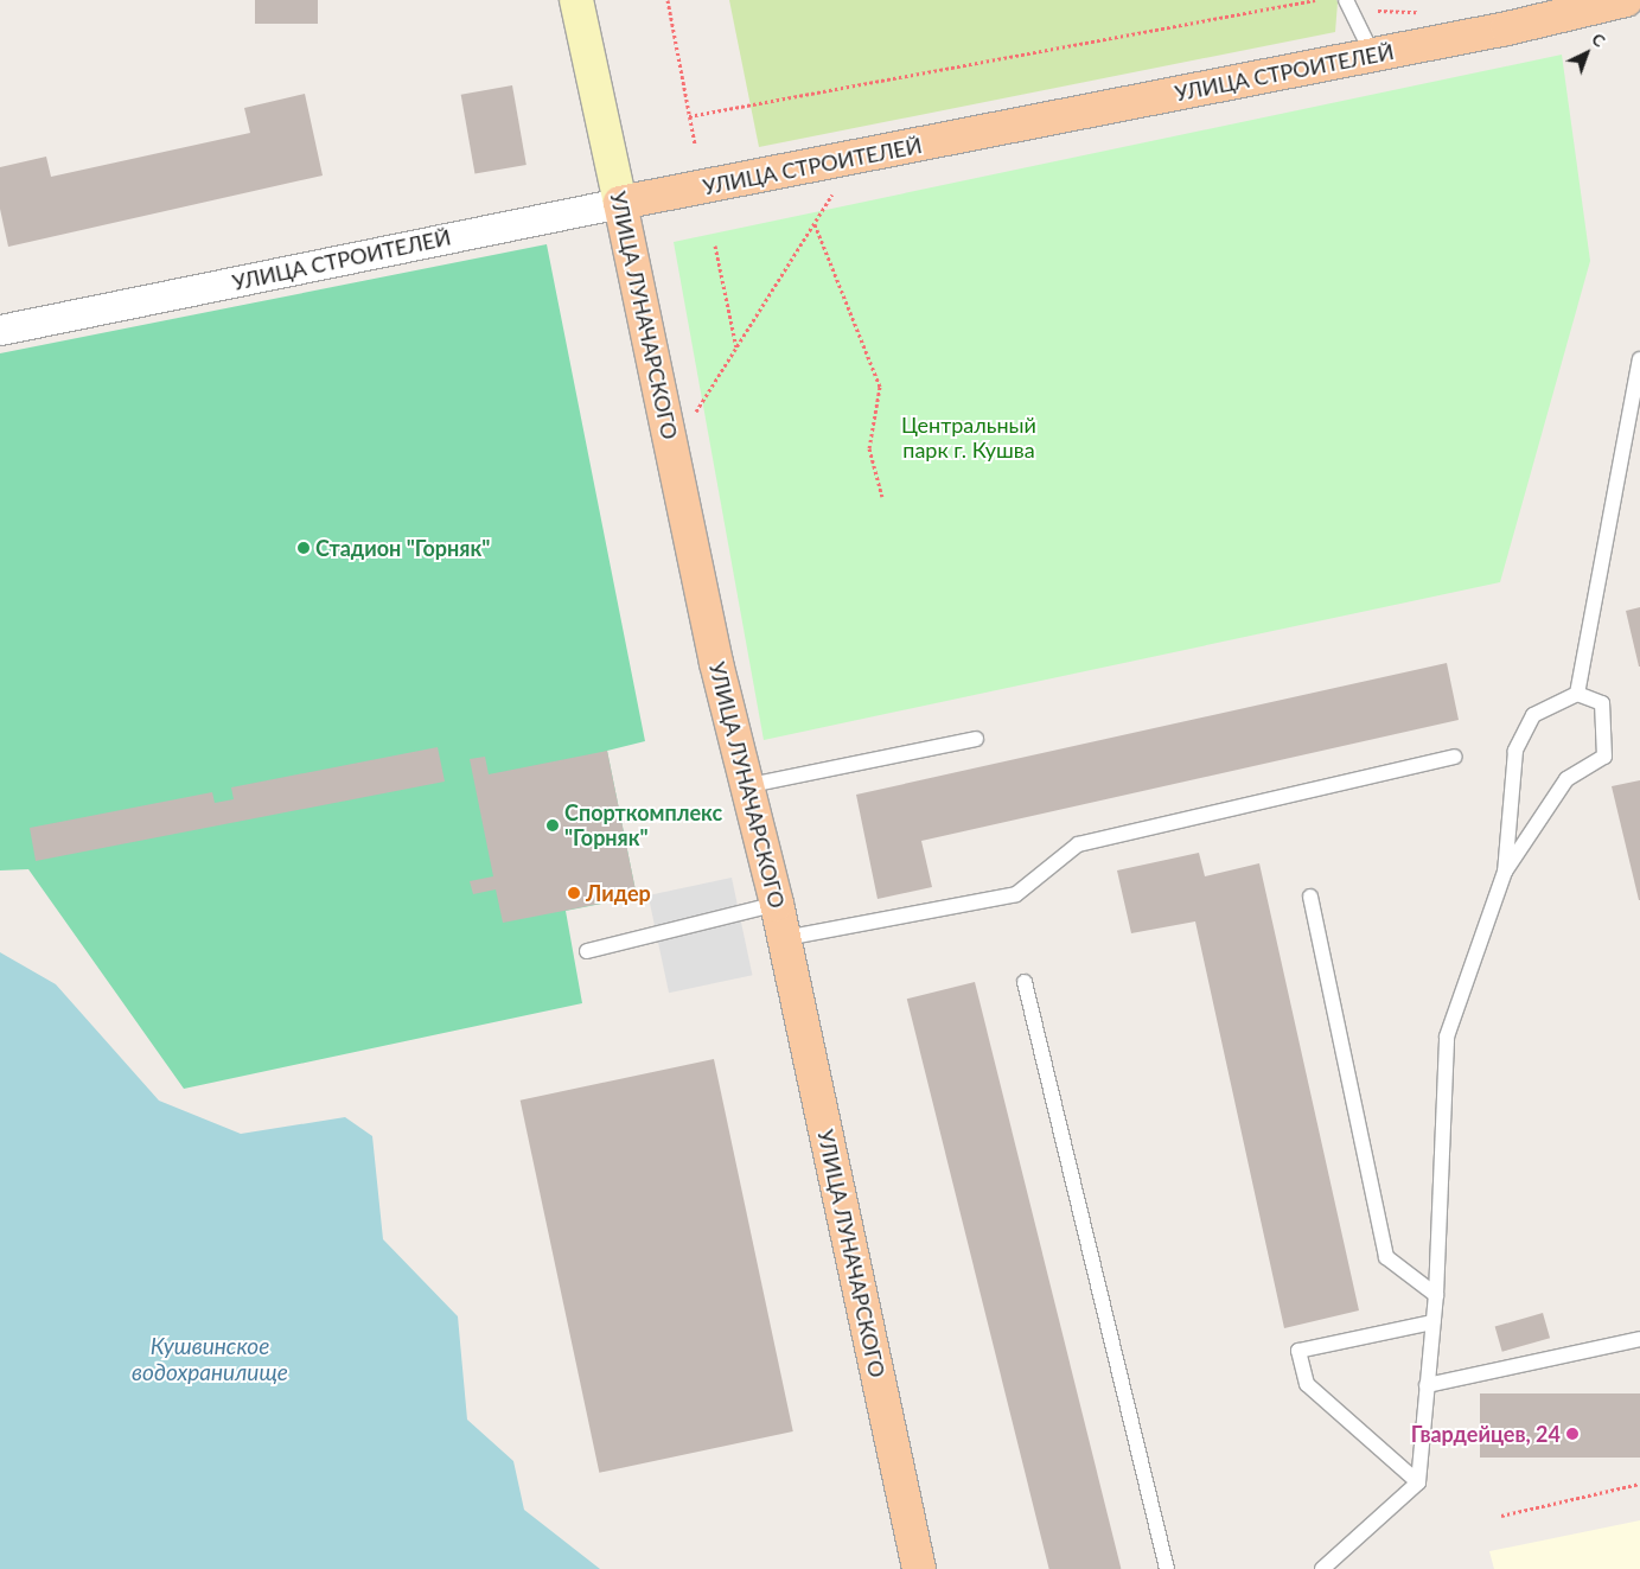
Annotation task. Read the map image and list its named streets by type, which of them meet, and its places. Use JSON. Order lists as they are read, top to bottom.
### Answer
{
  "streets": {
    "main road": ["УЛИЦА СТРОИТЕЛЕЙ", "УЛИЦА ЛУНАЧАРСКОГО"]
  },
  "crossings": [
    ["УЛИЦА СТРОИТЕЛЕЙ", "УЛИЦА ЛУНАЧАРСКОГО"]
  ],
  "water": ["Кушвинское водохранилище"],
  "parks": ["Центральный парк г. Кушва"],
  "places": [
    "Стадион \"Горняк\"",
    "Спорткомплекс \"Горняк\"",
    "Лидер",
    "Гвардейцев, 24"
  ],
  "north": "top right"
}
